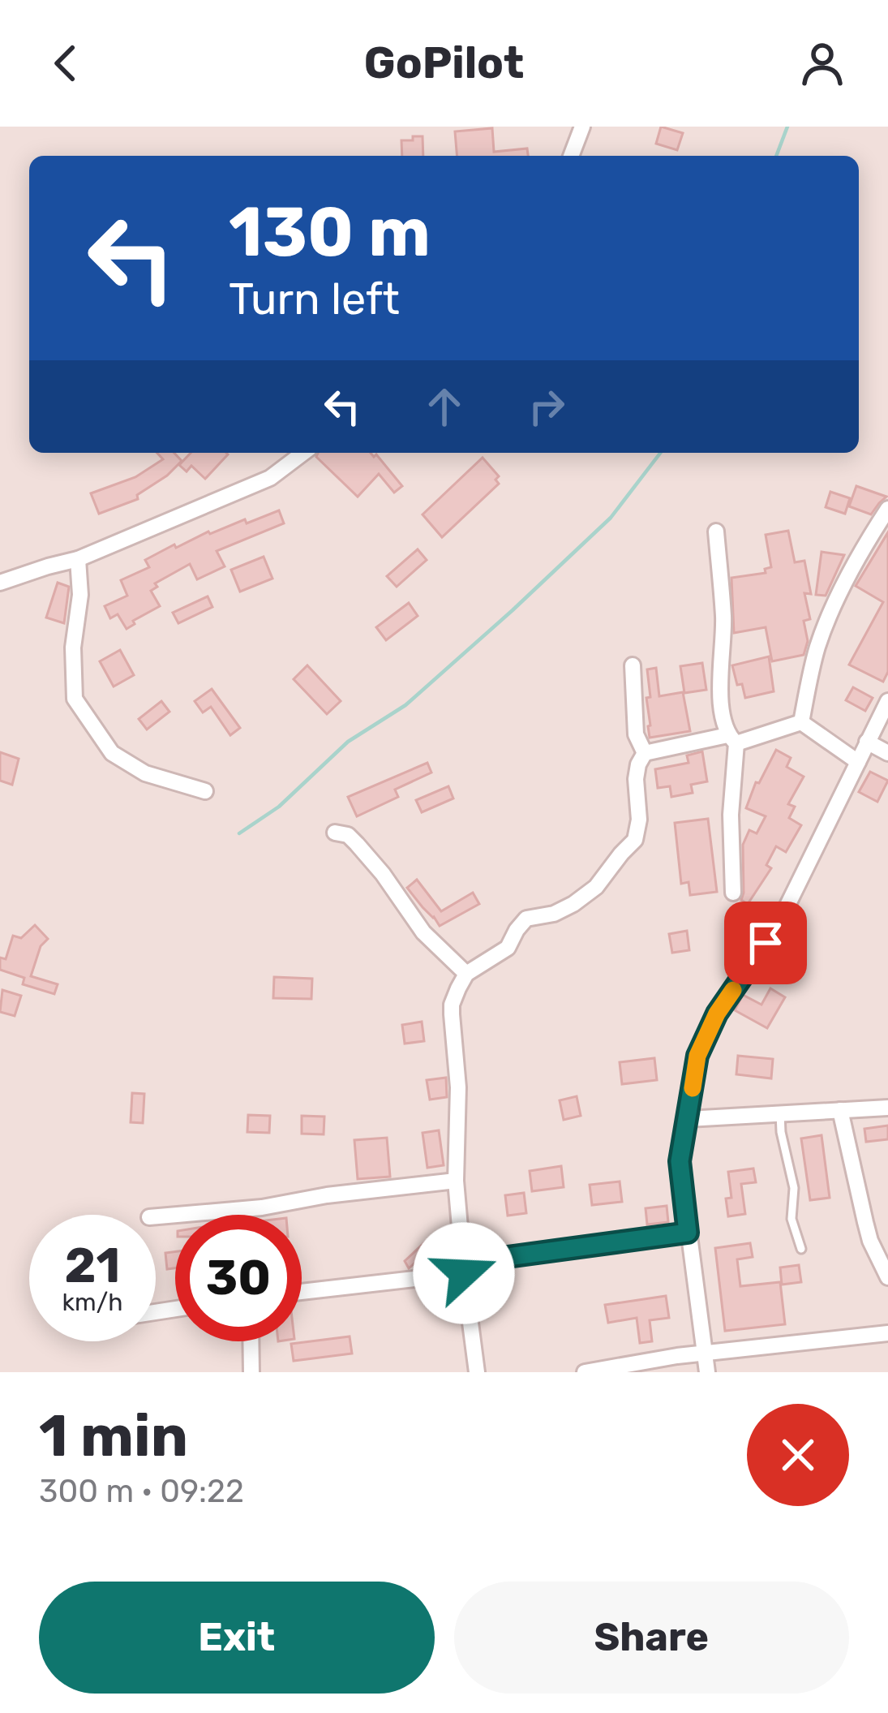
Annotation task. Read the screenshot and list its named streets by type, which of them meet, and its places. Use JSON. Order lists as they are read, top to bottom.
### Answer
{
  "page": {
    "header": "GoPilot",
    "turn": ["130 m", "Turn left"],
    "speed": "21 km/h",
    "limit": "30",
    "heading": ["1 min", "300 m · 09:22"],
    "buttons": ["Exit", "Share"]
  }
}
